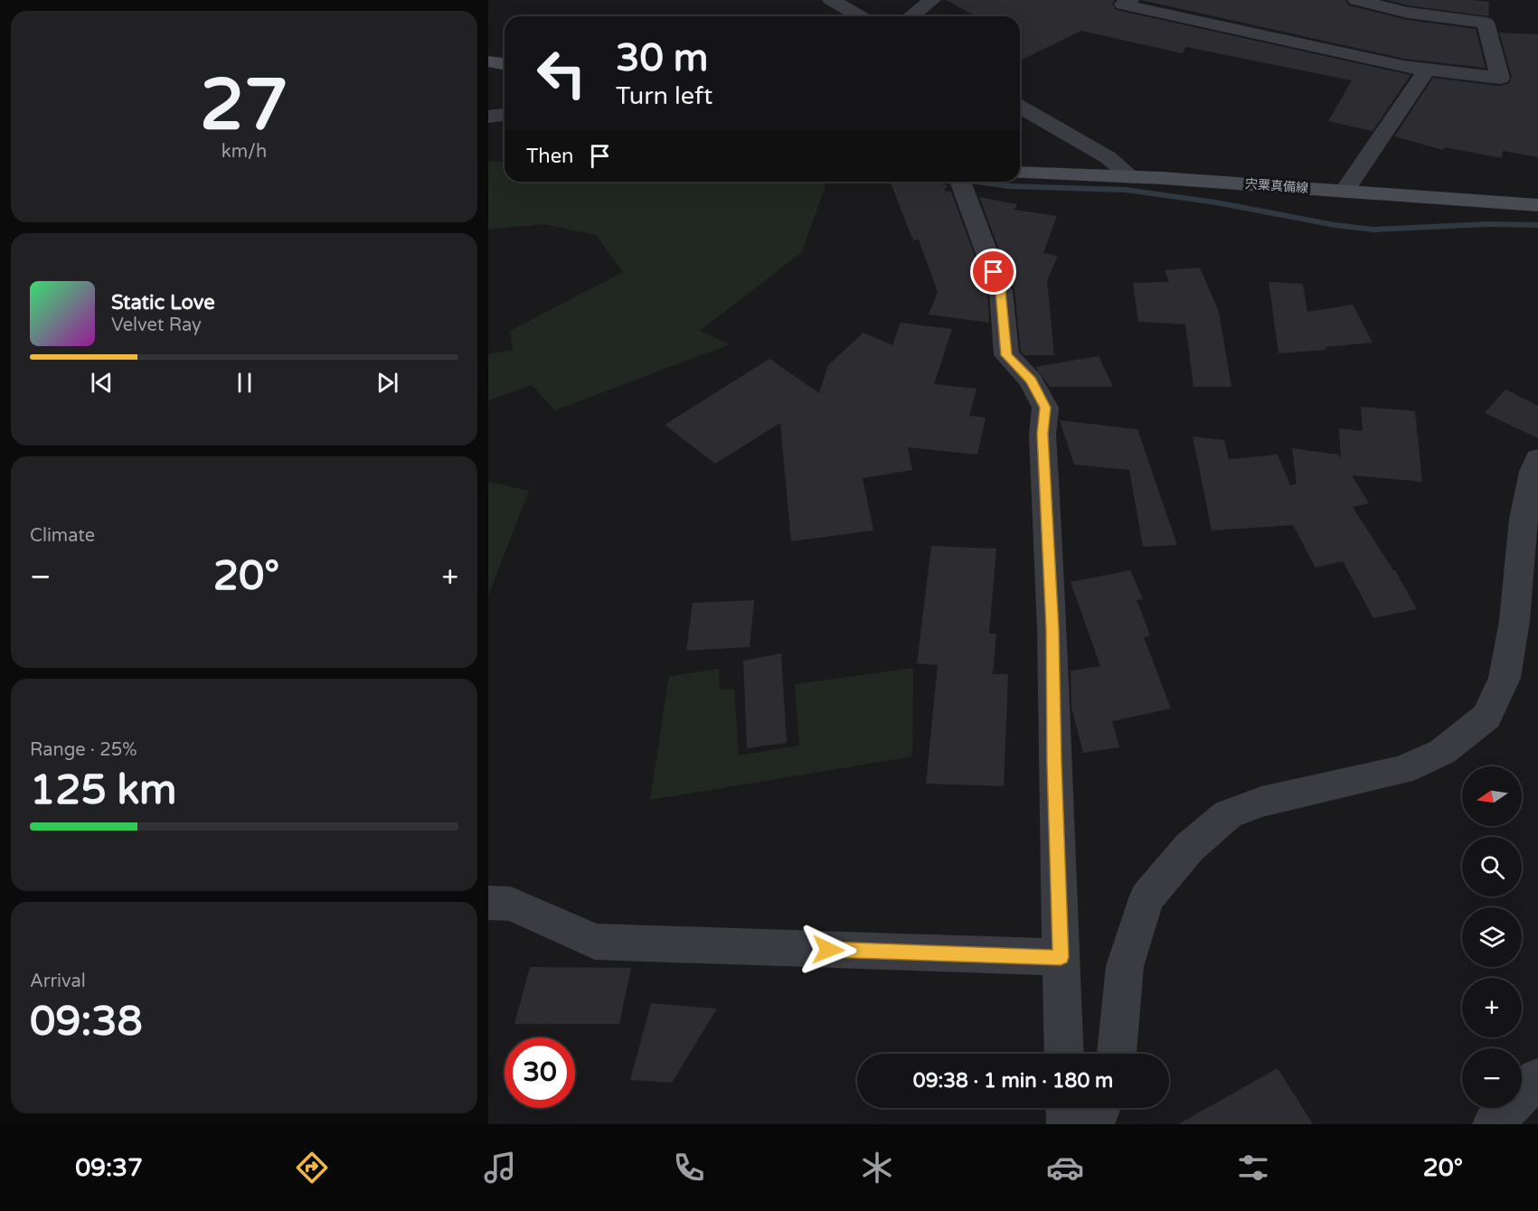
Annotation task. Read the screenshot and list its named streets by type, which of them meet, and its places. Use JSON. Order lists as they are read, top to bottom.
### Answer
{
  "streets": {
    "main road": ["宍粟真備線"]
  },
  "north": "left",
  "page": {
    "tile": [
      ["27", "km/h"],
      "Climate",
      ["Range · 25%", "125 km"],
      ["Arrival", "09:38"]
    ],
    "turn": ["30 m", "Turn left"],
    "then": "Then",
    "song": ["Static Love", "Velvet Ray"],
    "heat": ["−", "20°", "+"],
    "map_buttons": ["+", "−"],
    "limit": "30",
    "trip": "09:38 · 1 min · 180 m",
    "tabs": ["09:37", "20°"]
  }
}
